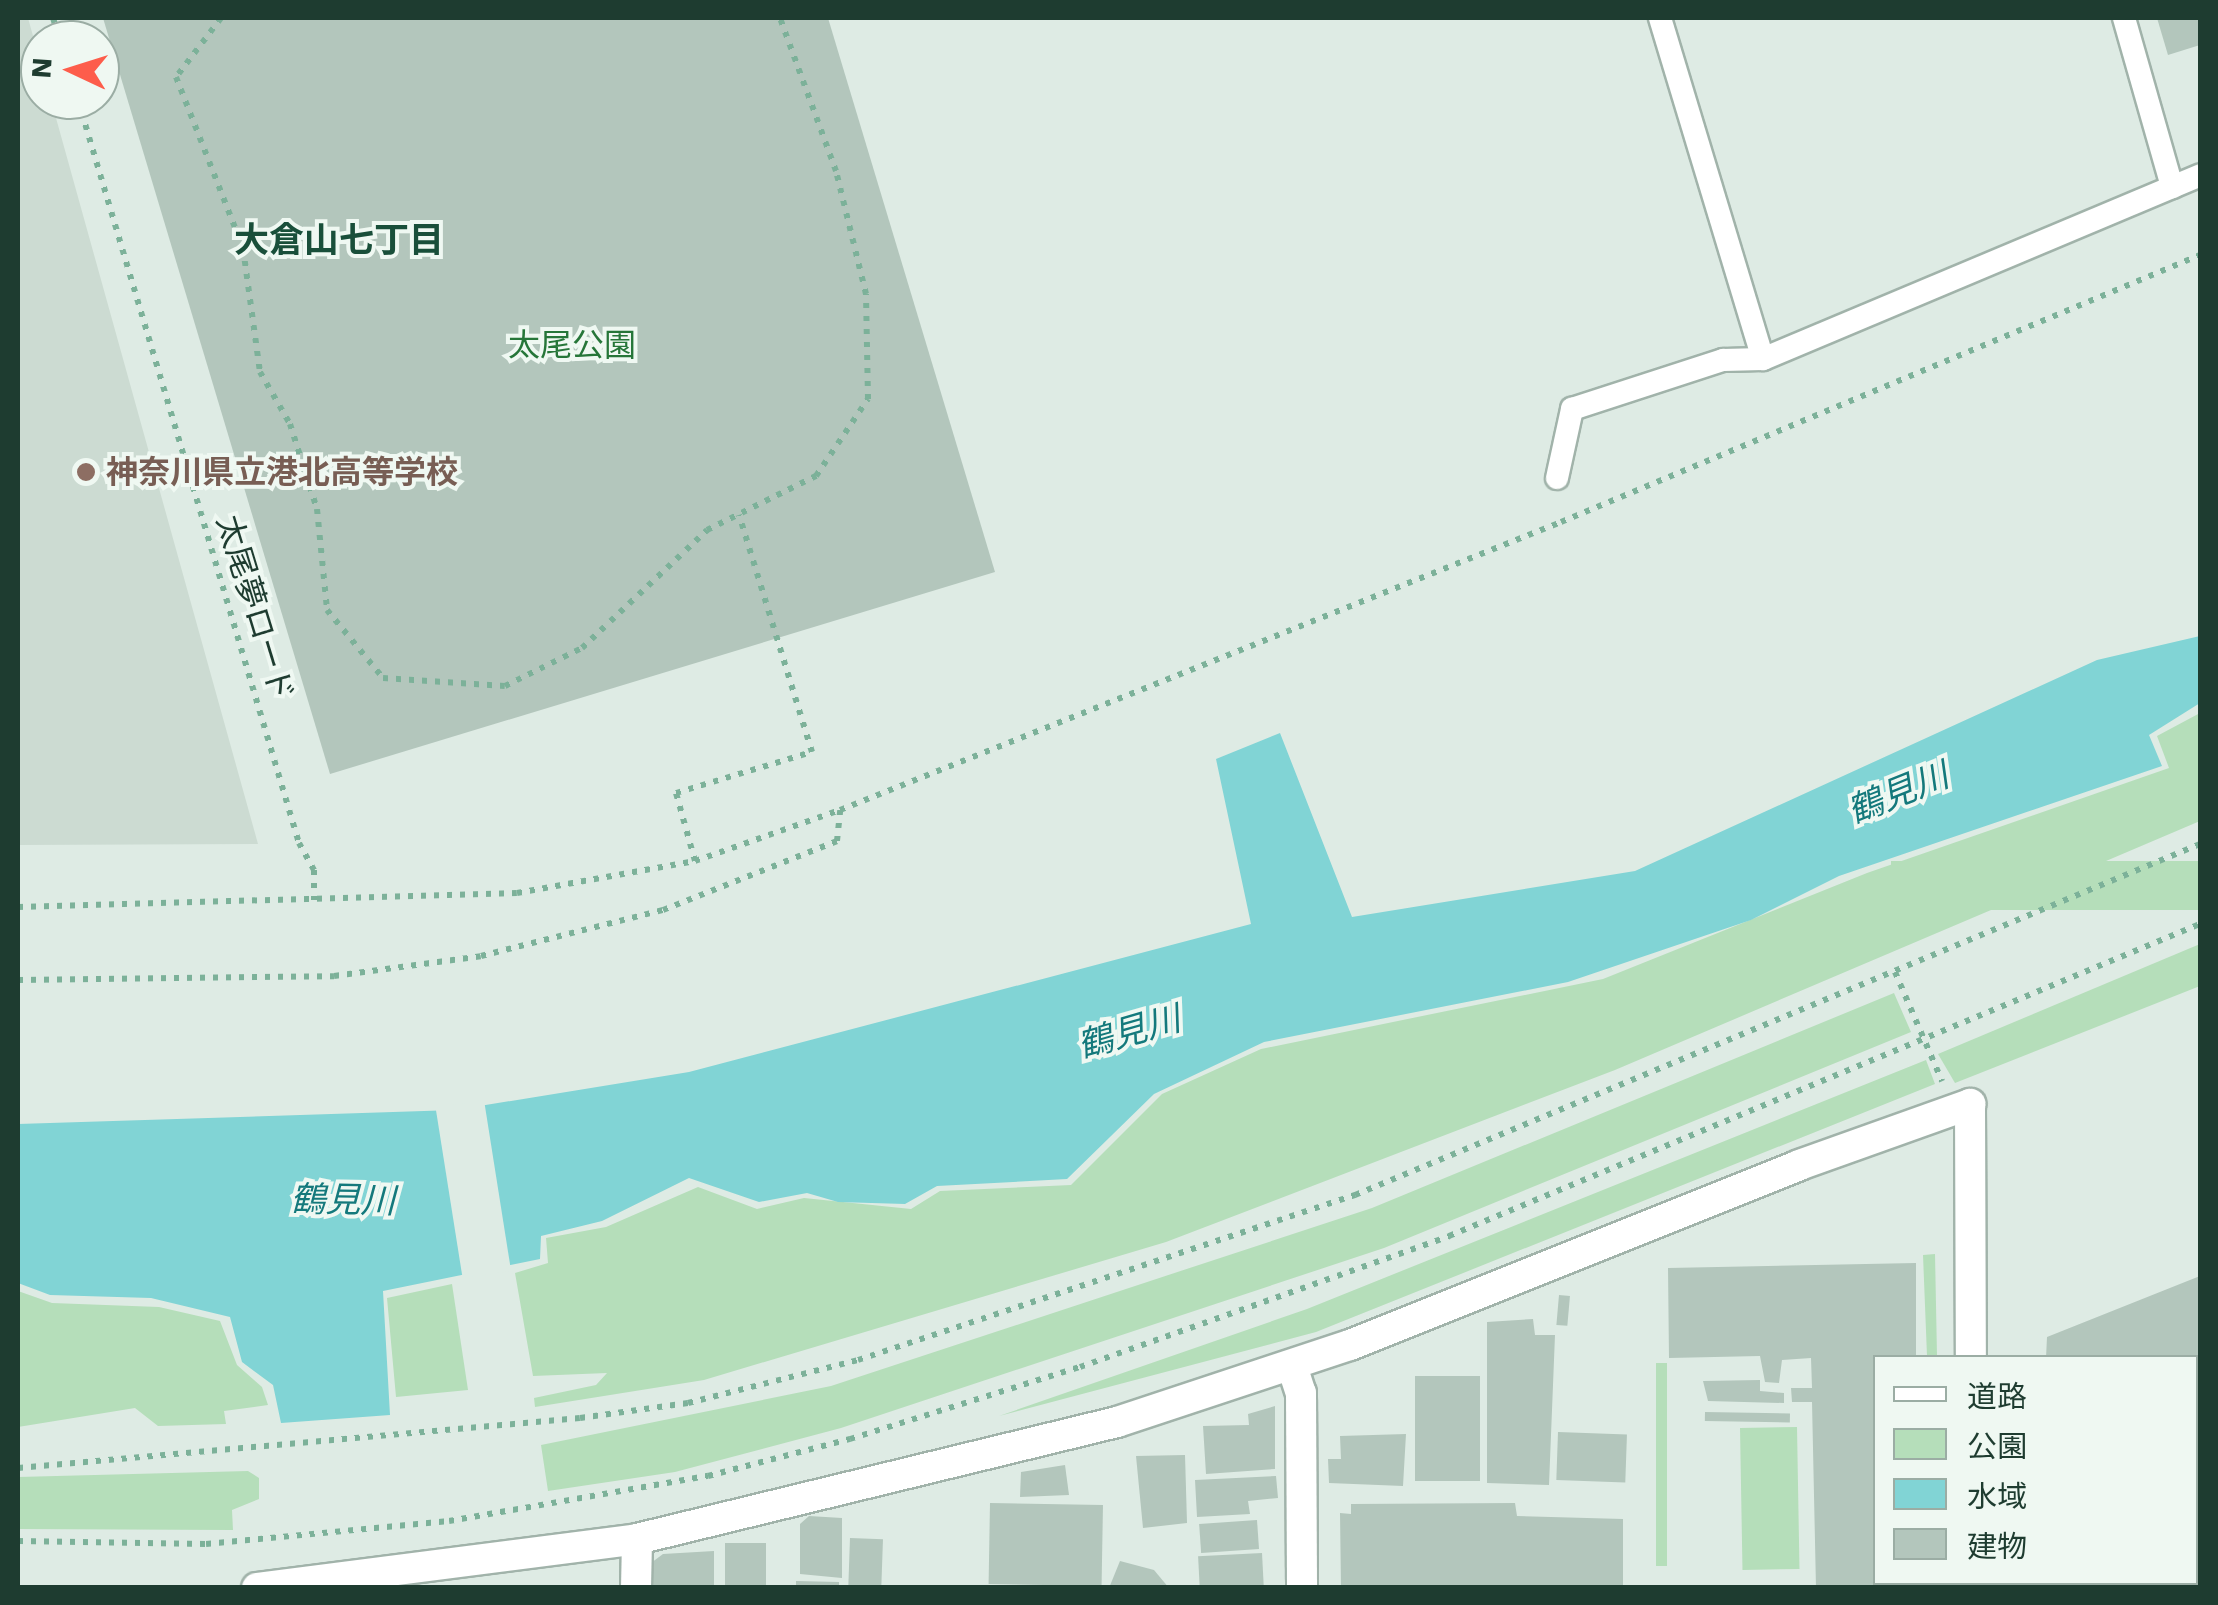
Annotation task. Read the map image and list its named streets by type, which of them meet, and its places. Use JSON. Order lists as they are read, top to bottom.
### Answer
{
  "streets": {
    "path": ["太尾夢ロード"]
  },
  "districts": ["大倉山七丁目"],
  "water": ["鶴見川"],
  "parks": ["太尾公園"],
  "places": ["神奈川県立港北高等学校"],
  "legend": [
    "道路",
    "公園",
    "水域",
    "建物"
  ],
  "north": "left"
}
